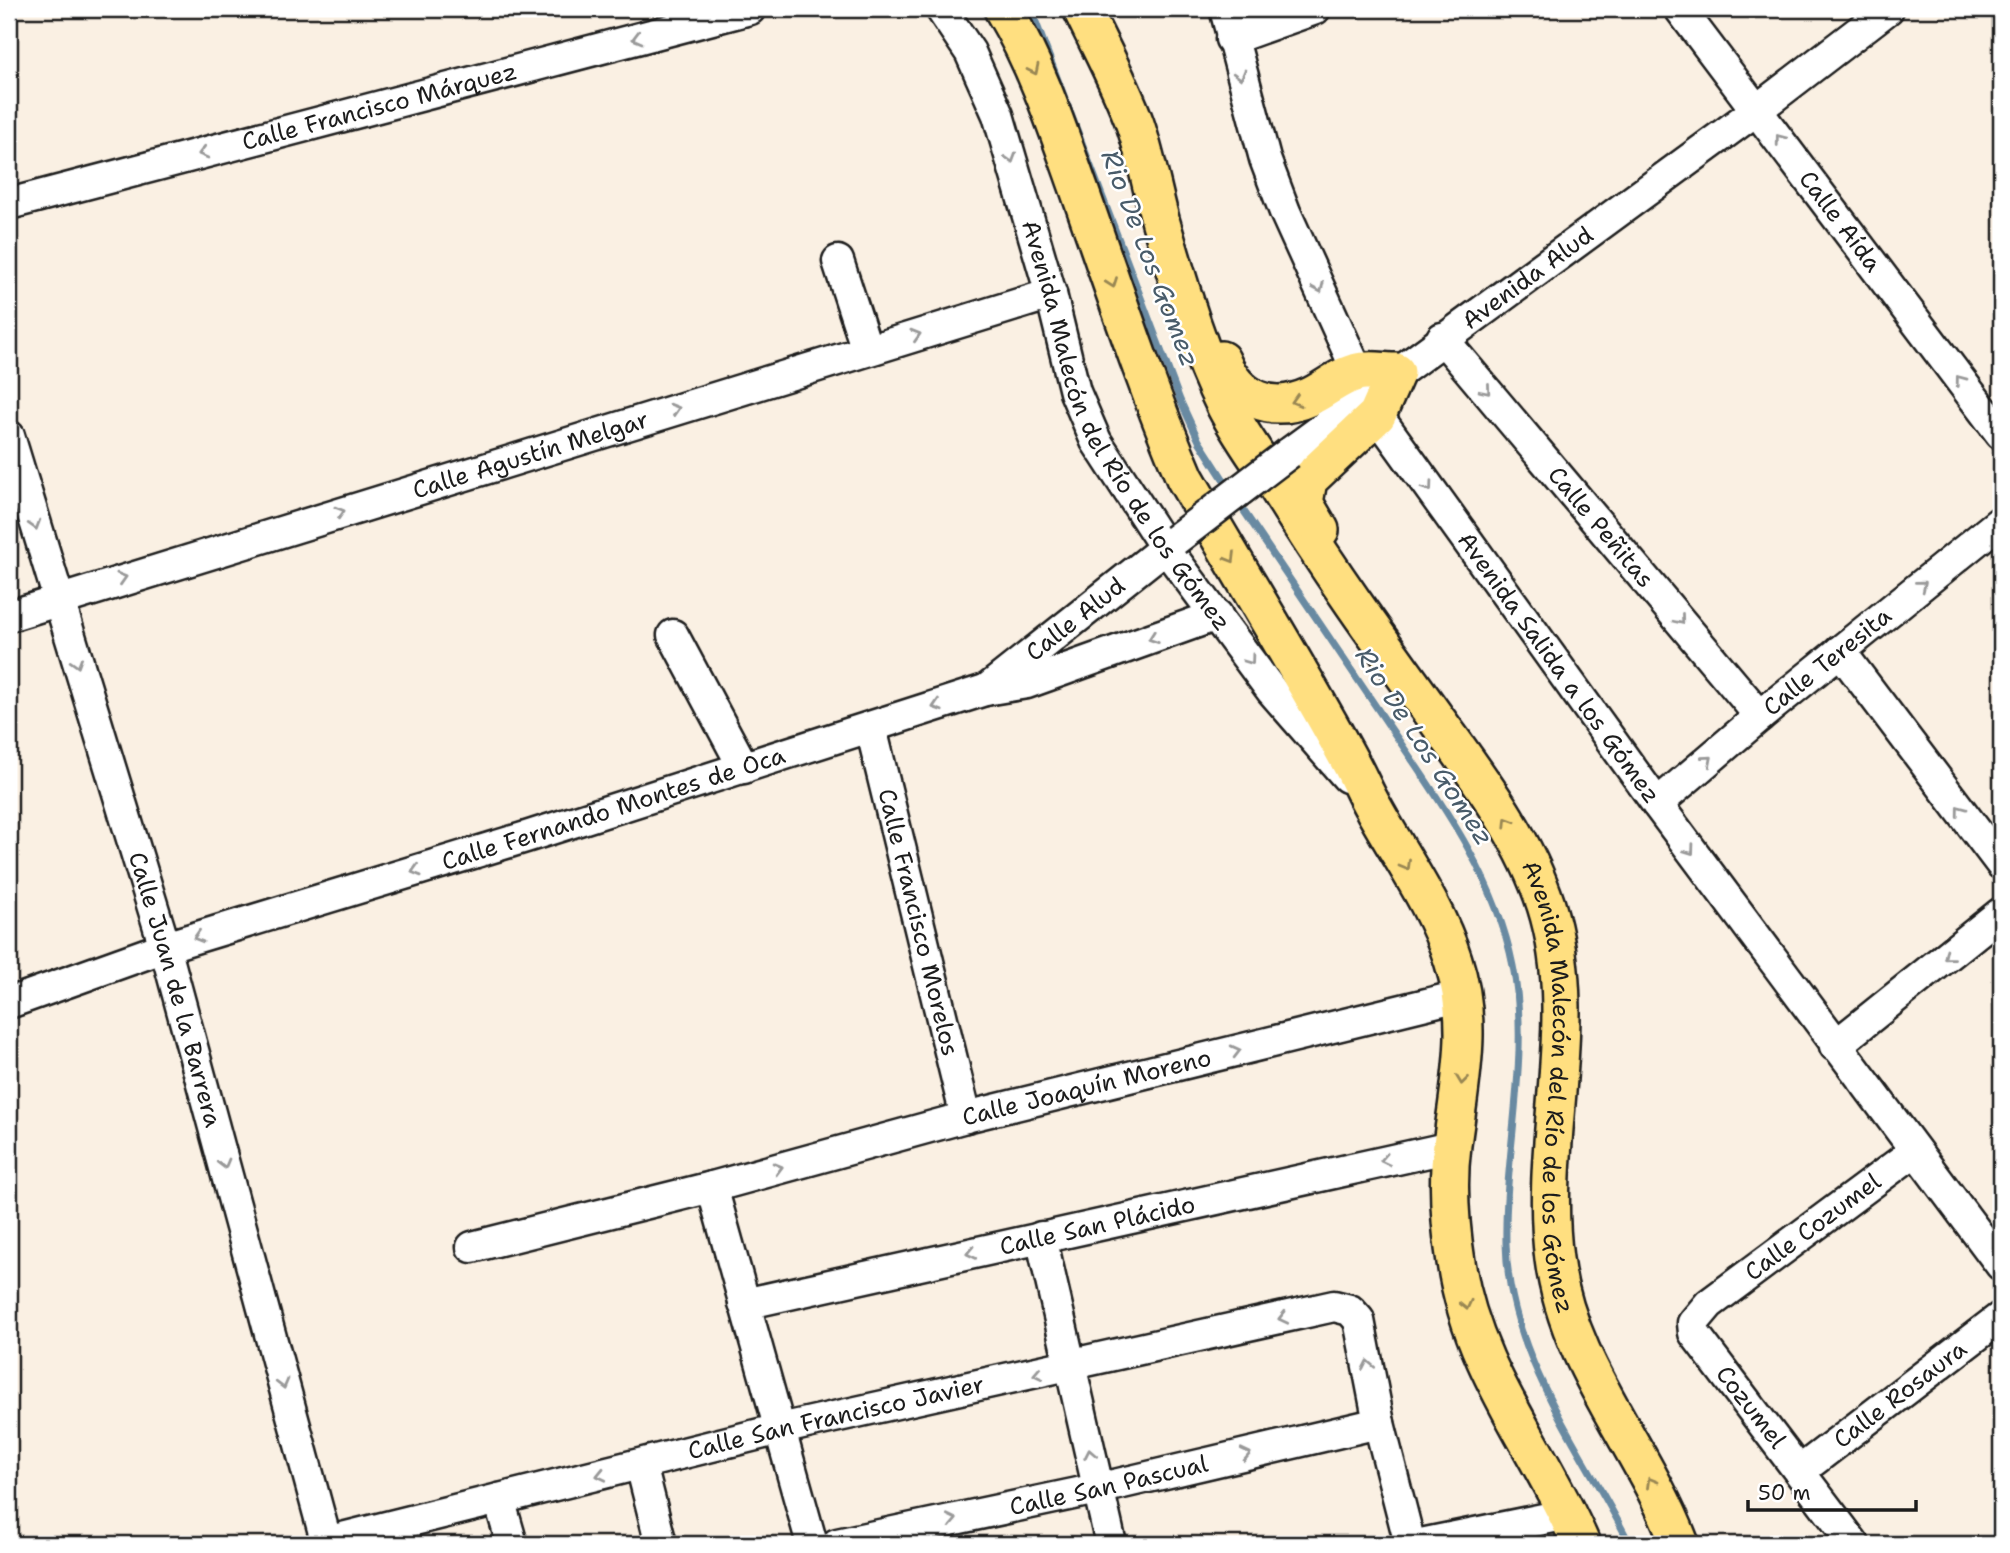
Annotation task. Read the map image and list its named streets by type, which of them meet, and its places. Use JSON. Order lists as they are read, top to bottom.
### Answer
{
  "streets": {
    "main road": ["Avenida Malecón del Río de los Gómez"],
    "street": [
      "Calle Francisco Márquez",
      "Calle Aída",
      "Avenida Alud",
      "Calle Agustín Melgar",
      "Calle Peñitas",
      "Calle Alud",
      "Calle Teresita",
      "Avenida Salida a los Gómez",
      "Calle Fernando Montes de Oca",
      "Calle Francisco Morelos",
      "Calle Juan de la Barrera",
      "Calle Joaquín Moreno",
      "Calle San Plácido",
      "Calle Cozumel",
      "Calle Rosaura",
      "Cozumel",
      "Calle San Francisco Javier",
      "Calle San Pascual"
    ]
  },
  "crossings": [
    ["Calle Aída", "Avenida Alud"],
    ["Avenida Alud", "Calle Peñitas"],
    ["Avenida Malecón del Río de los Gómez", "Calle Agustín Melgar"],
    ["Avenida Malecón del Río de los Gómez", "Calle Alud"],
    ["Avenida Malecón del Río de los Gómez", "Calle Fernando Montes de Oca"],
    ["Avenida Malecón del Río de los Gómez", "Calle Joaquín Moreno"],
    ["Avenida Malecón del Río de los Gómez", "Calle San Plácido"],
    ["Calle Agustín Melgar", "Calle Juan de la Barrera"],
    ["Calle Peñitas", "Calle Teresita"],
    ["Calle Alud", "Calle Fernando Montes de Oca"],
    ["Calle Teresita", "Avenida Salida a los Gómez"],
    ["Avenida Salida a los Gómez", "Calle Cozumel"],
    ["Calle Fernando Montes de Oca", "Calle Francisco Morelos"],
    ["Calle Fernando Montes de Oca", "Calle Juan de la Barrera"],
    ["Calle Francisco Morelos", "Calle Joaquín Moreno"],
    ["Calle Juan de la Barrera", "Calle San Francisco Javier"],
    ["Calle Cozumel", "Cozumel"],
    ["Calle Rosaura", "Cozumel"],
    ["Calle San Francisco Javier", "Calle San Pascual"]
  ],
  "one_way": [
    "Calle Francisco Márquez",
    "Calle Aída",
    "Calle Agustín Melgar",
    "Calle Peñitas",
    "Calle Teresita",
    "Avenida Salida a los Gómez",
    "Calle Fernando Montes de Oca",
    "Calle Juan de la Barrera",
    "Calle Joaquín Moreno",
    "Calle San Plácido",
    "Calle San Francisco Javier",
    "Calle San Pascual"
  ],
  "water": ["Rio De Los Gomez"],
  "scale_bar": "50 m"
}
